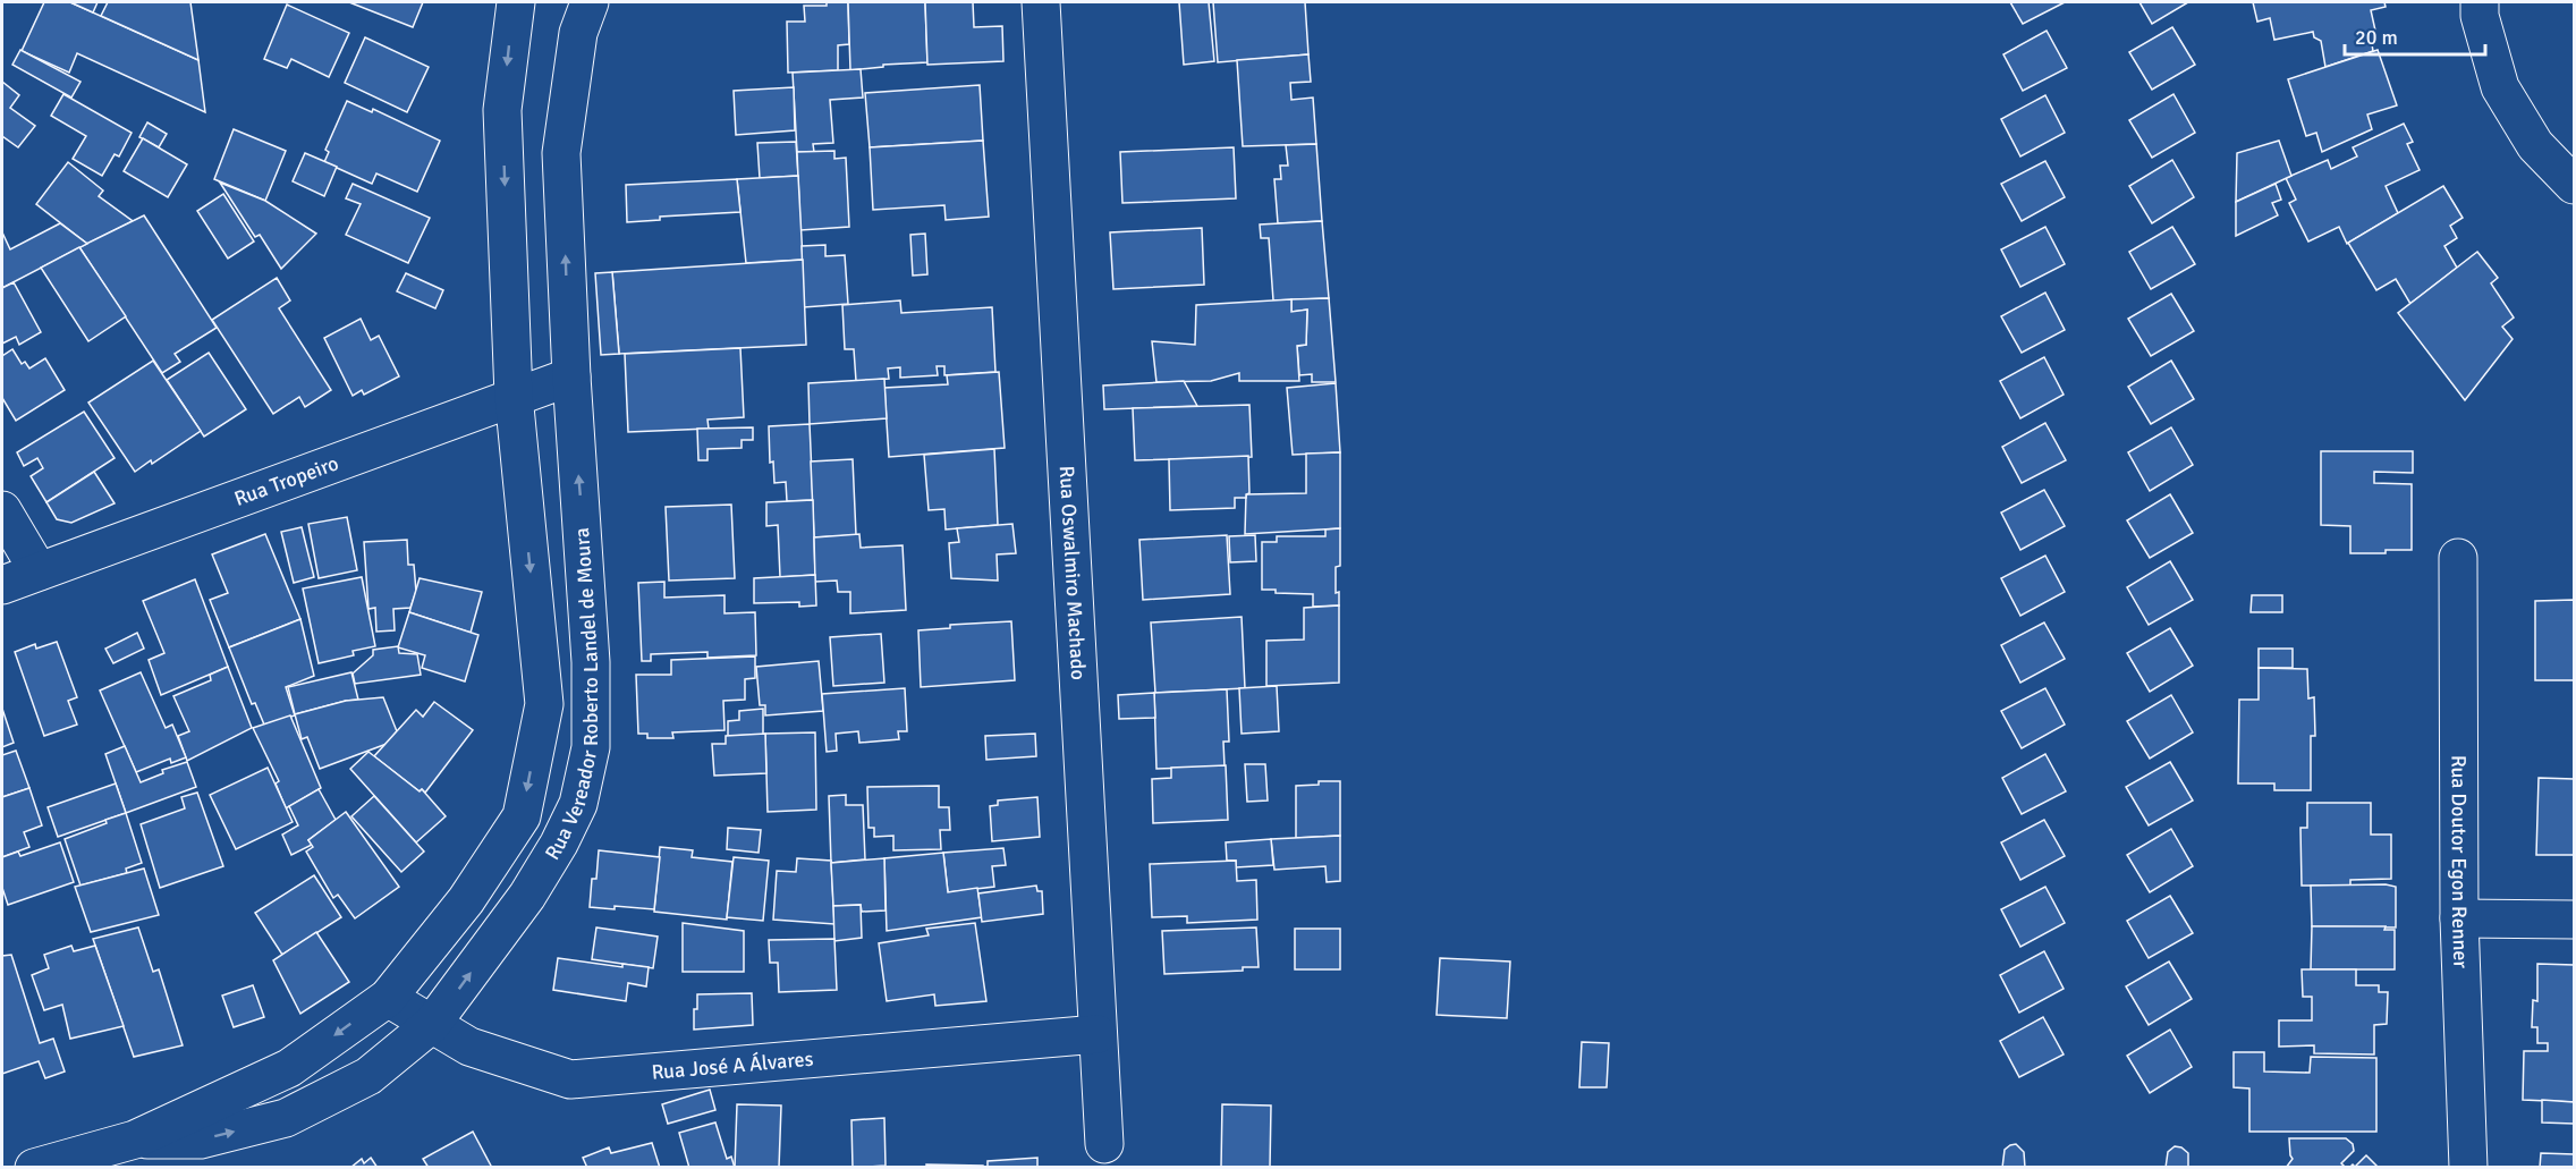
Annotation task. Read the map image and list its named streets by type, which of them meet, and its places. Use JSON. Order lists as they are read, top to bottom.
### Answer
{
  "streets": {
    "street": [
      "Rua Tropeiro",
      "Rua Oswalmiro Machado",
      "Rua Vereador Roberto Landel de Moura",
      "Rua Doutor Egon Renner",
      "Rua José A Álvares"
    ]
  },
  "crossings": [
    ["Rua Tropeiro", "Rua Vereador Roberto Landel de Moura"],
    ["Rua Oswalmiro Machado", "Rua José A Álvares"],
    ["Rua Vereador Roberto Landel de Moura", "Rua José A Álvares"]
  ],
  "scale_bar": "20 m"
}
